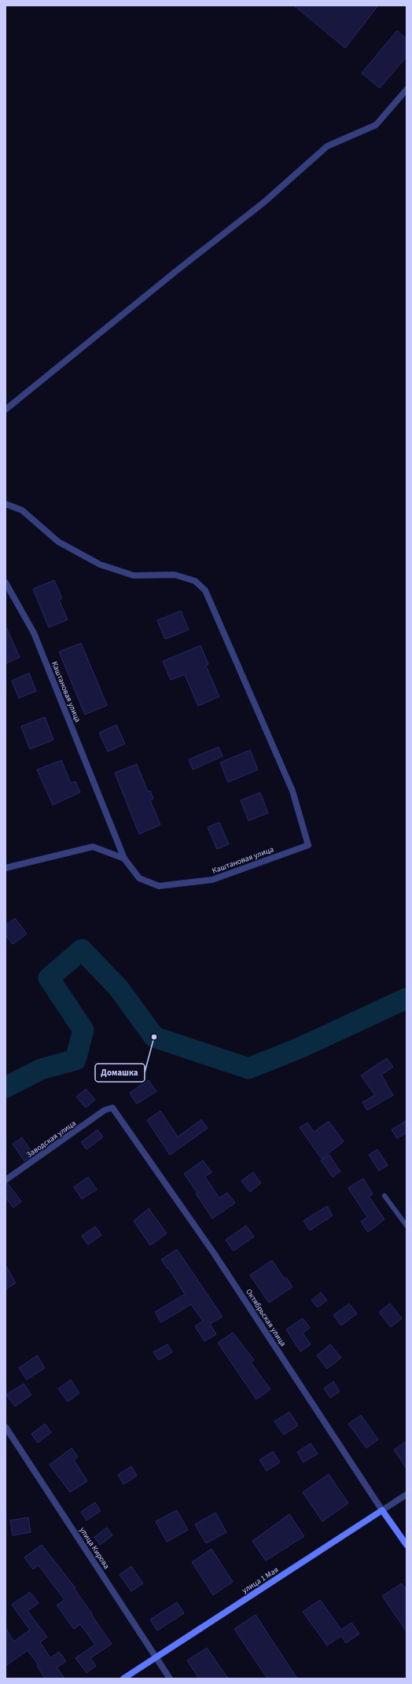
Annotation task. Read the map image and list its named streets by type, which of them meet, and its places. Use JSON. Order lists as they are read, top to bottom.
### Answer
{
  "streets": {
    "main road": ["Октябрьская улица", "улица 1 Мая"],
    "street": ["Каштановая улица", "Заводская улица", "улица Кирова"]
  },
  "crossings": [
    ["Заводская улица", "Октябрьская улица"],
    ["Октябрьская улица", "улица 1 Мая"],
    ["улица Кирова", "улица 1 Мая"]
  ],
  "places": ["Домашка"]
}
